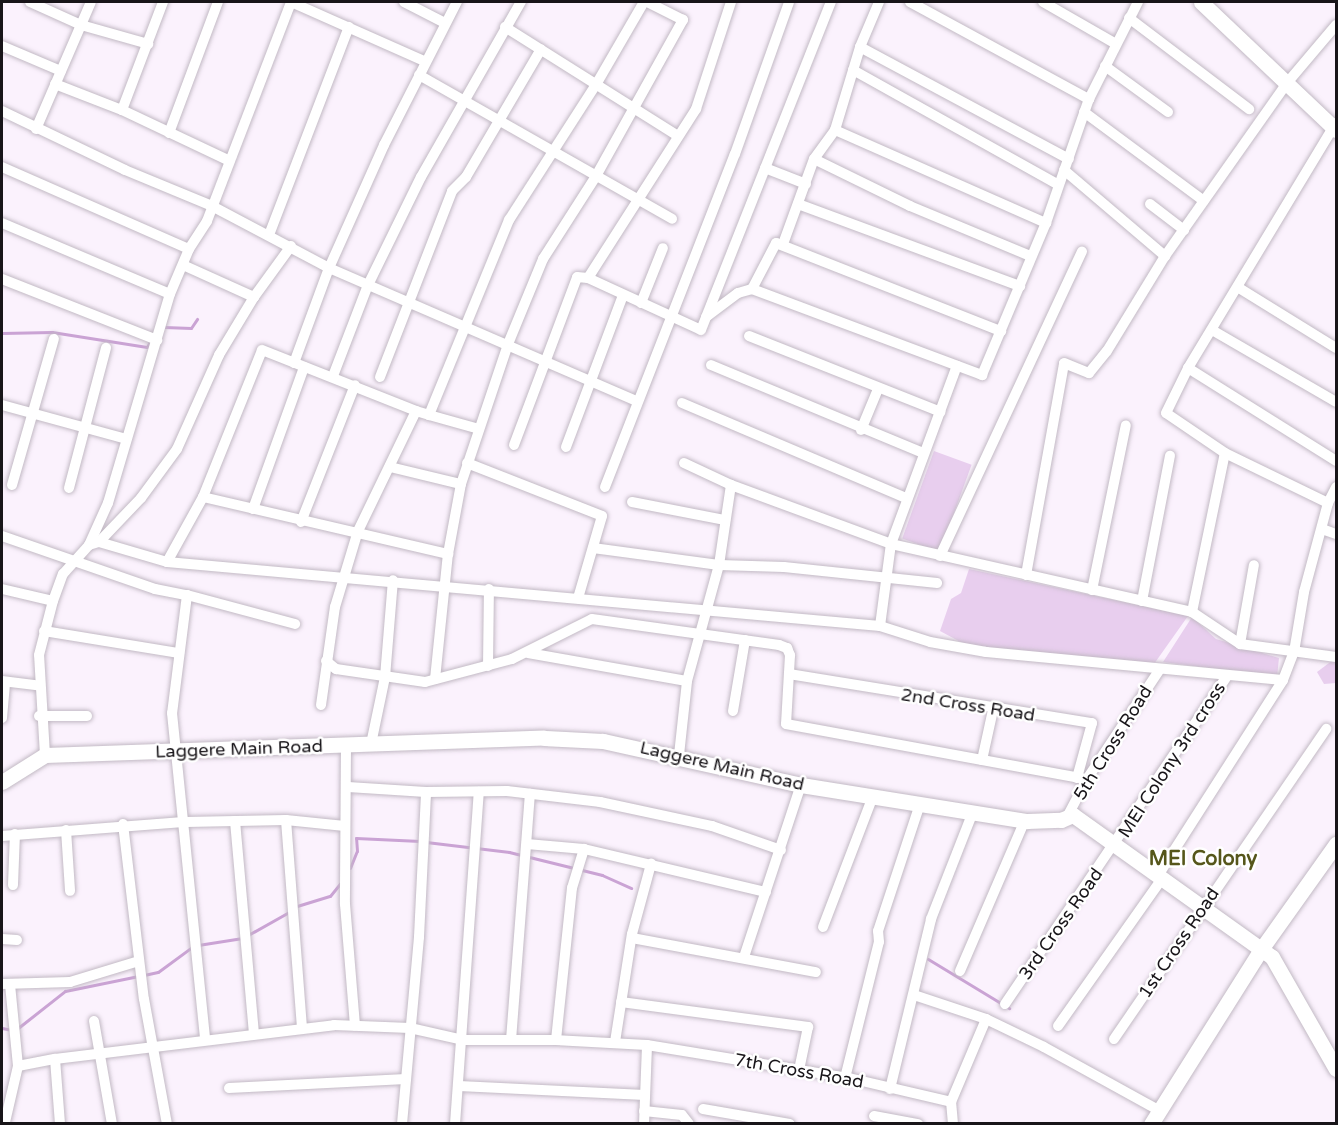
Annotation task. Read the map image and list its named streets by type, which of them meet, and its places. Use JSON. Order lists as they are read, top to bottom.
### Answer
{
  "streets": {
    "street": [
      "2nd Cross Road",
      "5th Cross Road",
      "Laggere Main Road",
      "MEI Colony 3rd cross",
      "3rd Cross Road",
      "1st Cross Road",
      "7th Cross Road"
    ]
  },
  "crossings": [
    ["2nd Cross Road", "5th Cross Road"],
    ["5th Cross Road", "Laggere Main Road"],
    ["Laggere Main Road", "MEI Colony 3rd cross"],
    ["Laggere Main Road", "3rd Cross Road"],
    ["Laggere Main Road", "1st Cross Road"],
    ["MEI Colony 3rd cross", "3rd Cross Road"]
  ],
  "districts": ["MEI Colony"]
}
